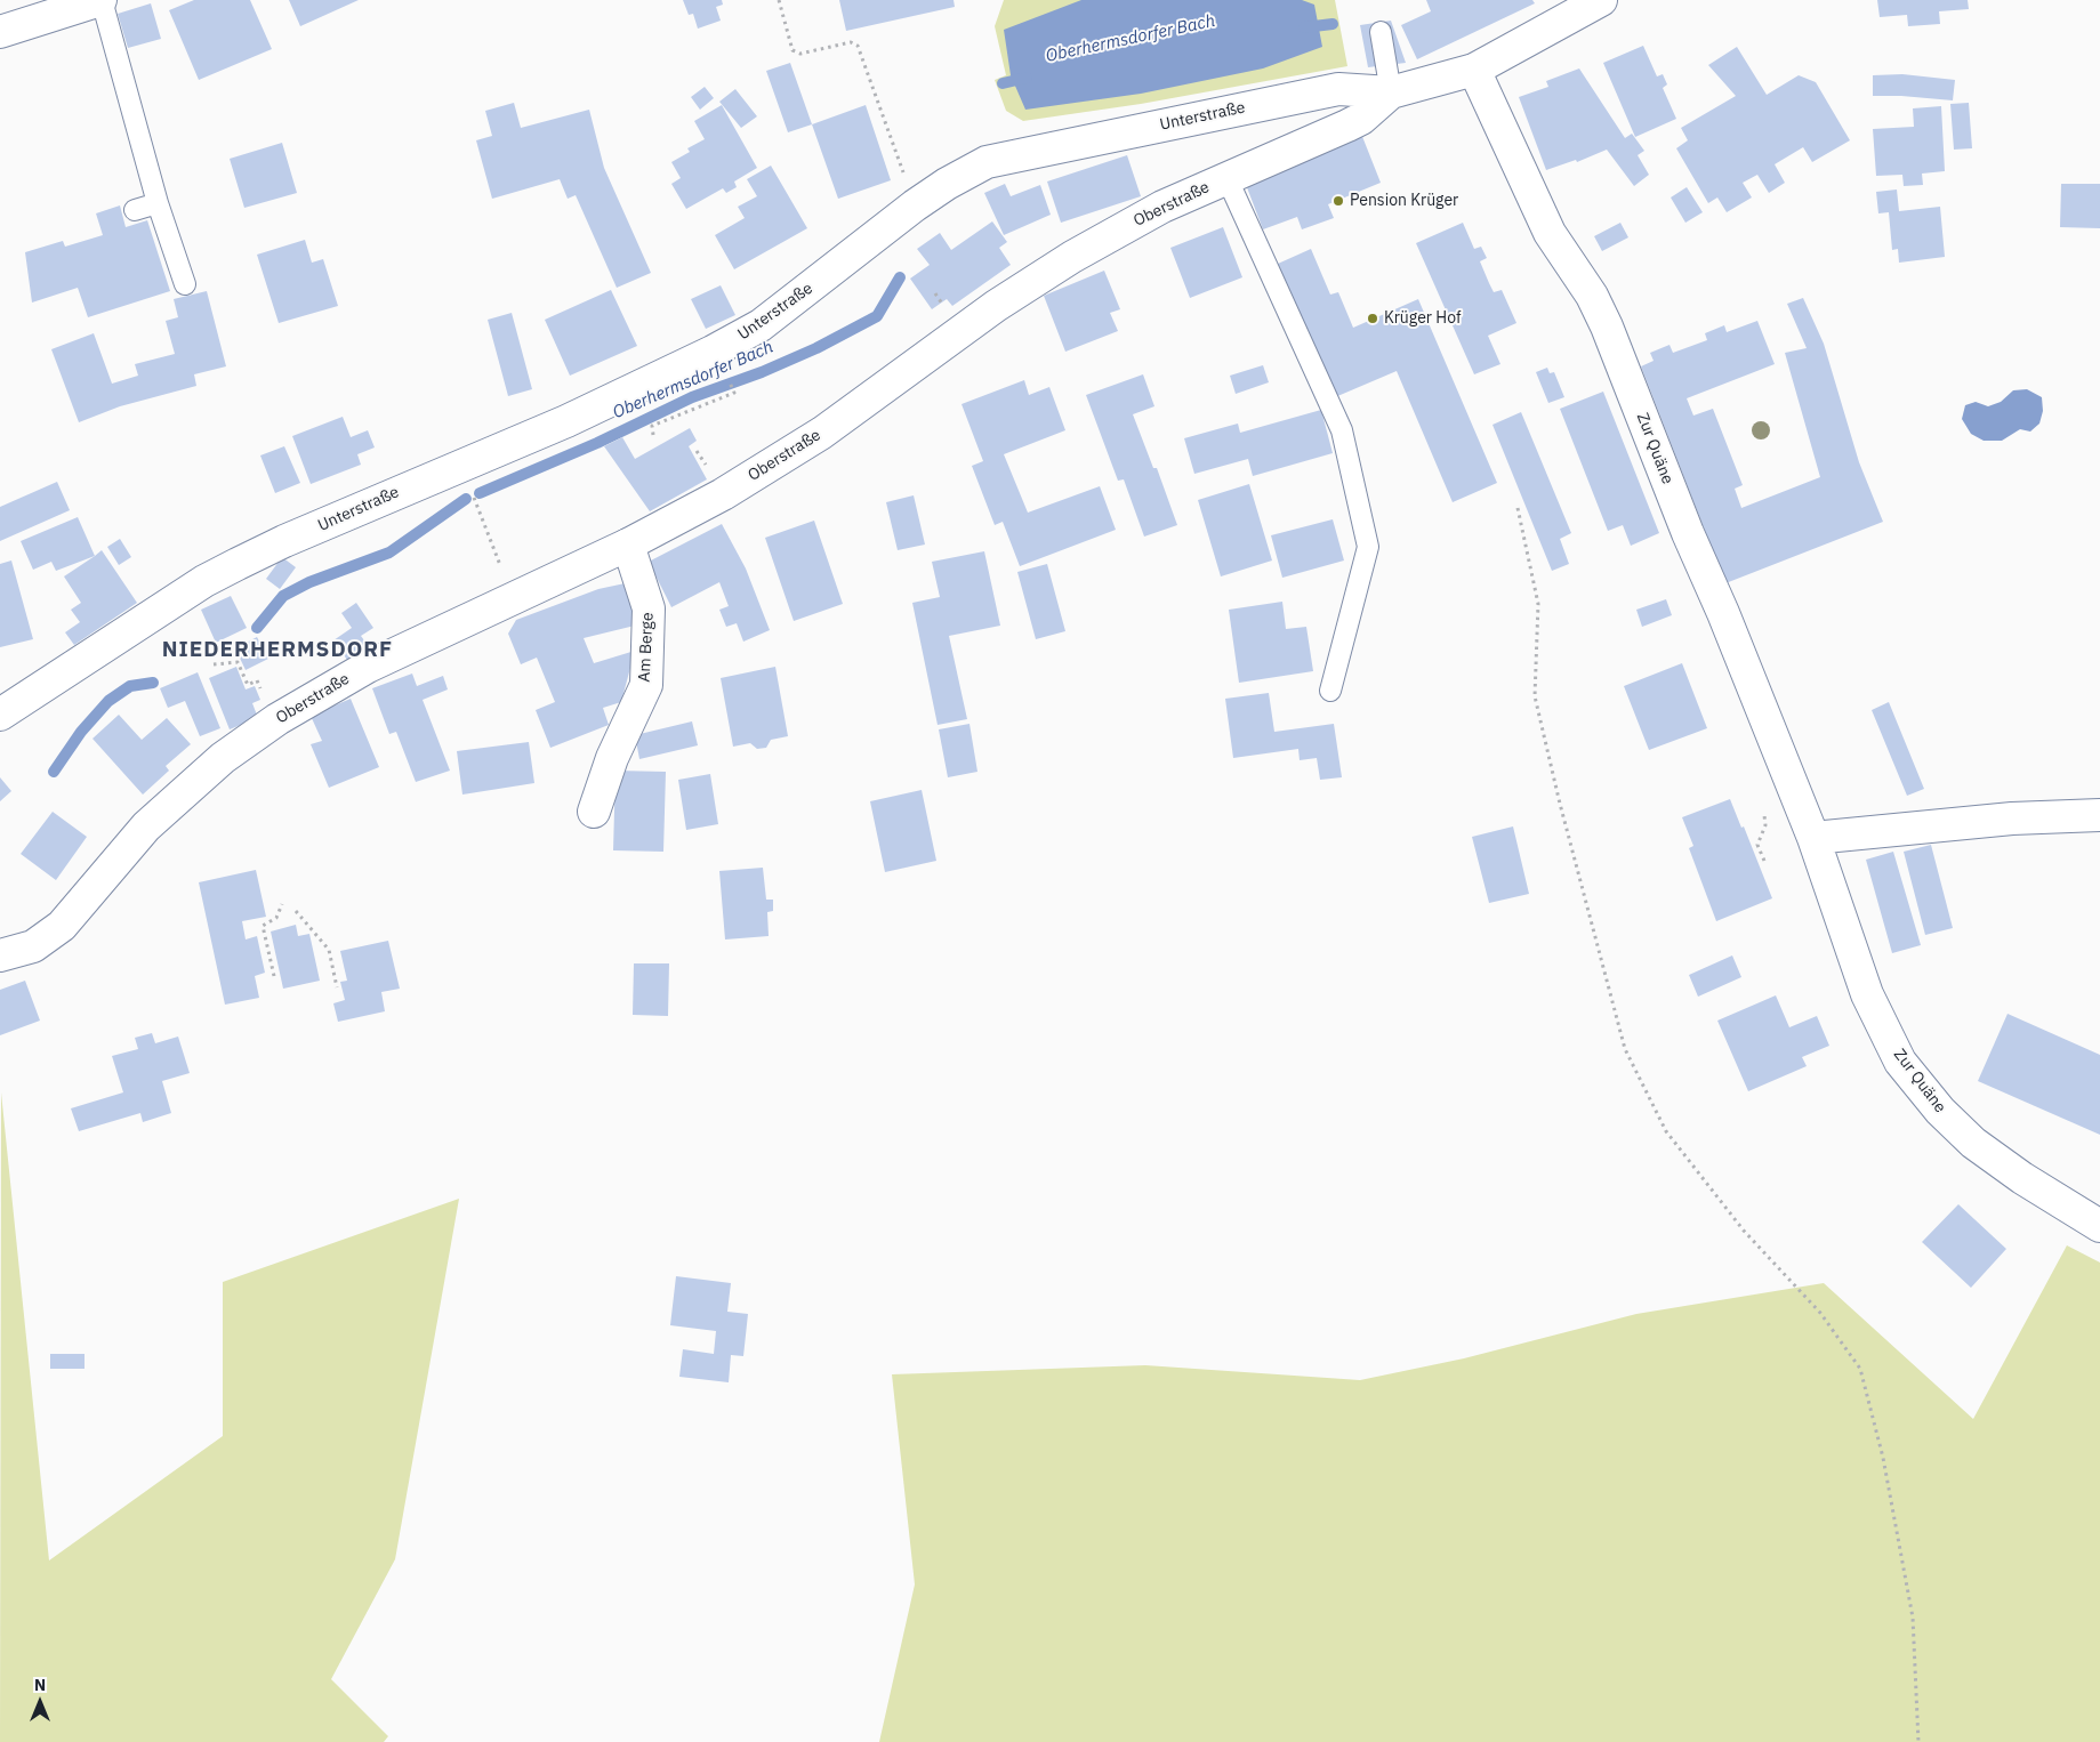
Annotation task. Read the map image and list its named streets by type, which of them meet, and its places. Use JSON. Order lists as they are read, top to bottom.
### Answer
{
  "streets": {
    "street": [
      "Unterstraße",
      "Oberstraße",
      "Zur Quäne",
      "Am Berge"
    ]
  },
  "crossings": [
    ["Unterstraße", "Oberstraße"],
    ["Oberstraße", "Zur Quäne"],
    ["Oberstraße", "Am Berge"]
  ],
  "districts": ["NIEDERHERMSDORF"],
  "water": ["Oberhermsdorfer Bach"],
  "places": ["Pension Krüger", "Krüger Hof"],
  "north": "top"
}
